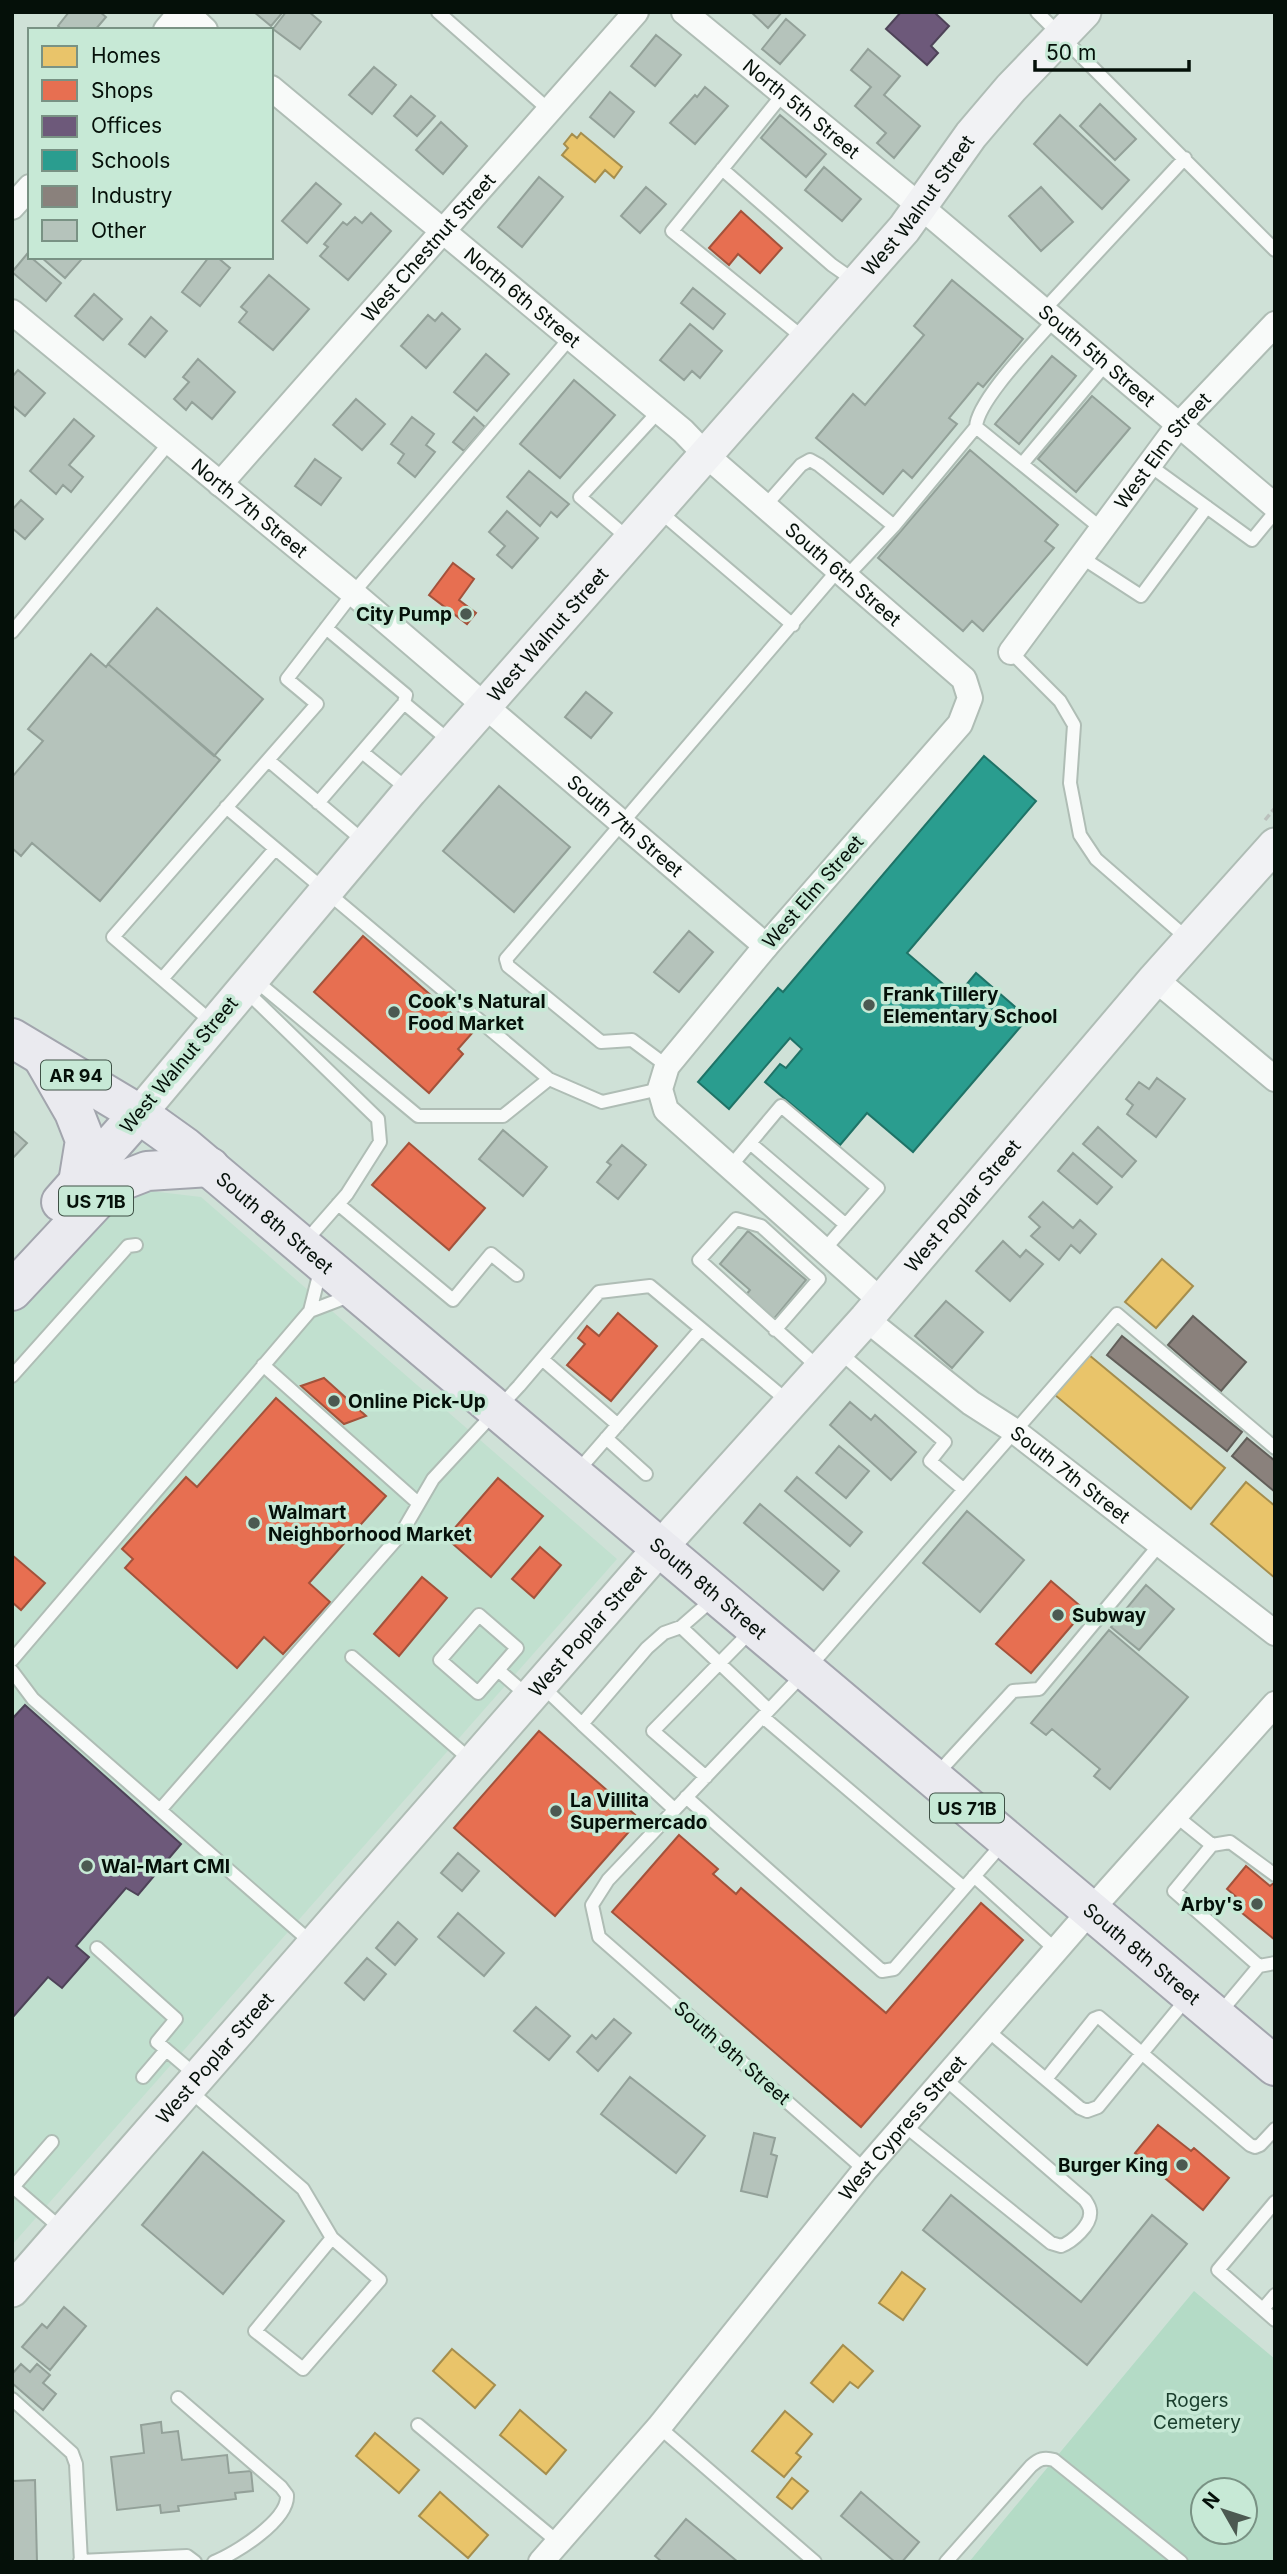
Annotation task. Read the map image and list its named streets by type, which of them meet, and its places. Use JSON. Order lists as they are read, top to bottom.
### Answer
{
  "streets": {
    "main road": [
      "West Walnut Street",
      "AR 94",
      "US 71B",
      "South 8th Street"
    ],
    "street": [
      "North 5th Street",
      "West Chestnut Street",
      "North 6th Street",
      "South 5th Street",
      "West Elm Street",
      "North 7th Street",
      "South 6th Street",
      "South 7th Street",
      "West Poplar Street",
      "West Cypress Street"
    ],
    "lane": ["South 9th Street"]
  },
  "crossings": [
    ["North 5th Street", "West Walnut Street"],
    ["North 5th Street", "South 5th Street"],
    ["West Walnut Street", "North 6th Street"],
    ["West Walnut Street", "South 5th Street"],
    ["West Walnut Street", "North 7th Street"],
    ["West Walnut Street", "South 6th Street"],
    ["West Walnut Street", "South 7th Street"],
    ["West Walnut Street", "AR 94"],
    ["West Walnut Street", "South 8th Street"],
    ["West Chestnut Street", "North 6th Street"],
    ["West Chestnut Street", "North 7th Street"],
    ["North 6th Street", "South 6th Street"],
    ["South 5th Street", "West Elm Street"],
    ["West Elm Street", "South 6th Street"],
    ["West Elm Street", "South 7th Street"],
    ["North 7th Street", "South 7th Street"],
    ["South 7th Street", "West Poplar Street"],
    ["AR 94", "South 8th Street"],
    ["US 71B", "South 8th Street"],
    ["West Poplar Street", "South 8th Street"],
    ["South 8th Street", "West Cypress Street"],
    ["South 9th Street", "West Cypress Street"]
  ],
  "parks": ["Rogers Cemetery"],
  "places": [
    "City Pump",
    "Frank Tillery Elementary School",
    "Cook's Natural Food Market",
    "Online Pick-Up",
    "Walmart Neighborhood Market",
    "Subway",
    "La Villita Supermercado",
    "Wal-Mart CMI",
    "Arby's",
    "Burger King"
  ],
  "legend": [
    "Homes",
    "Shops",
    "Offices",
    "Schools",
    "Industry",
    "Other"
  ],
  "scale_bar": "50 m",
  "north": "top left"
}
